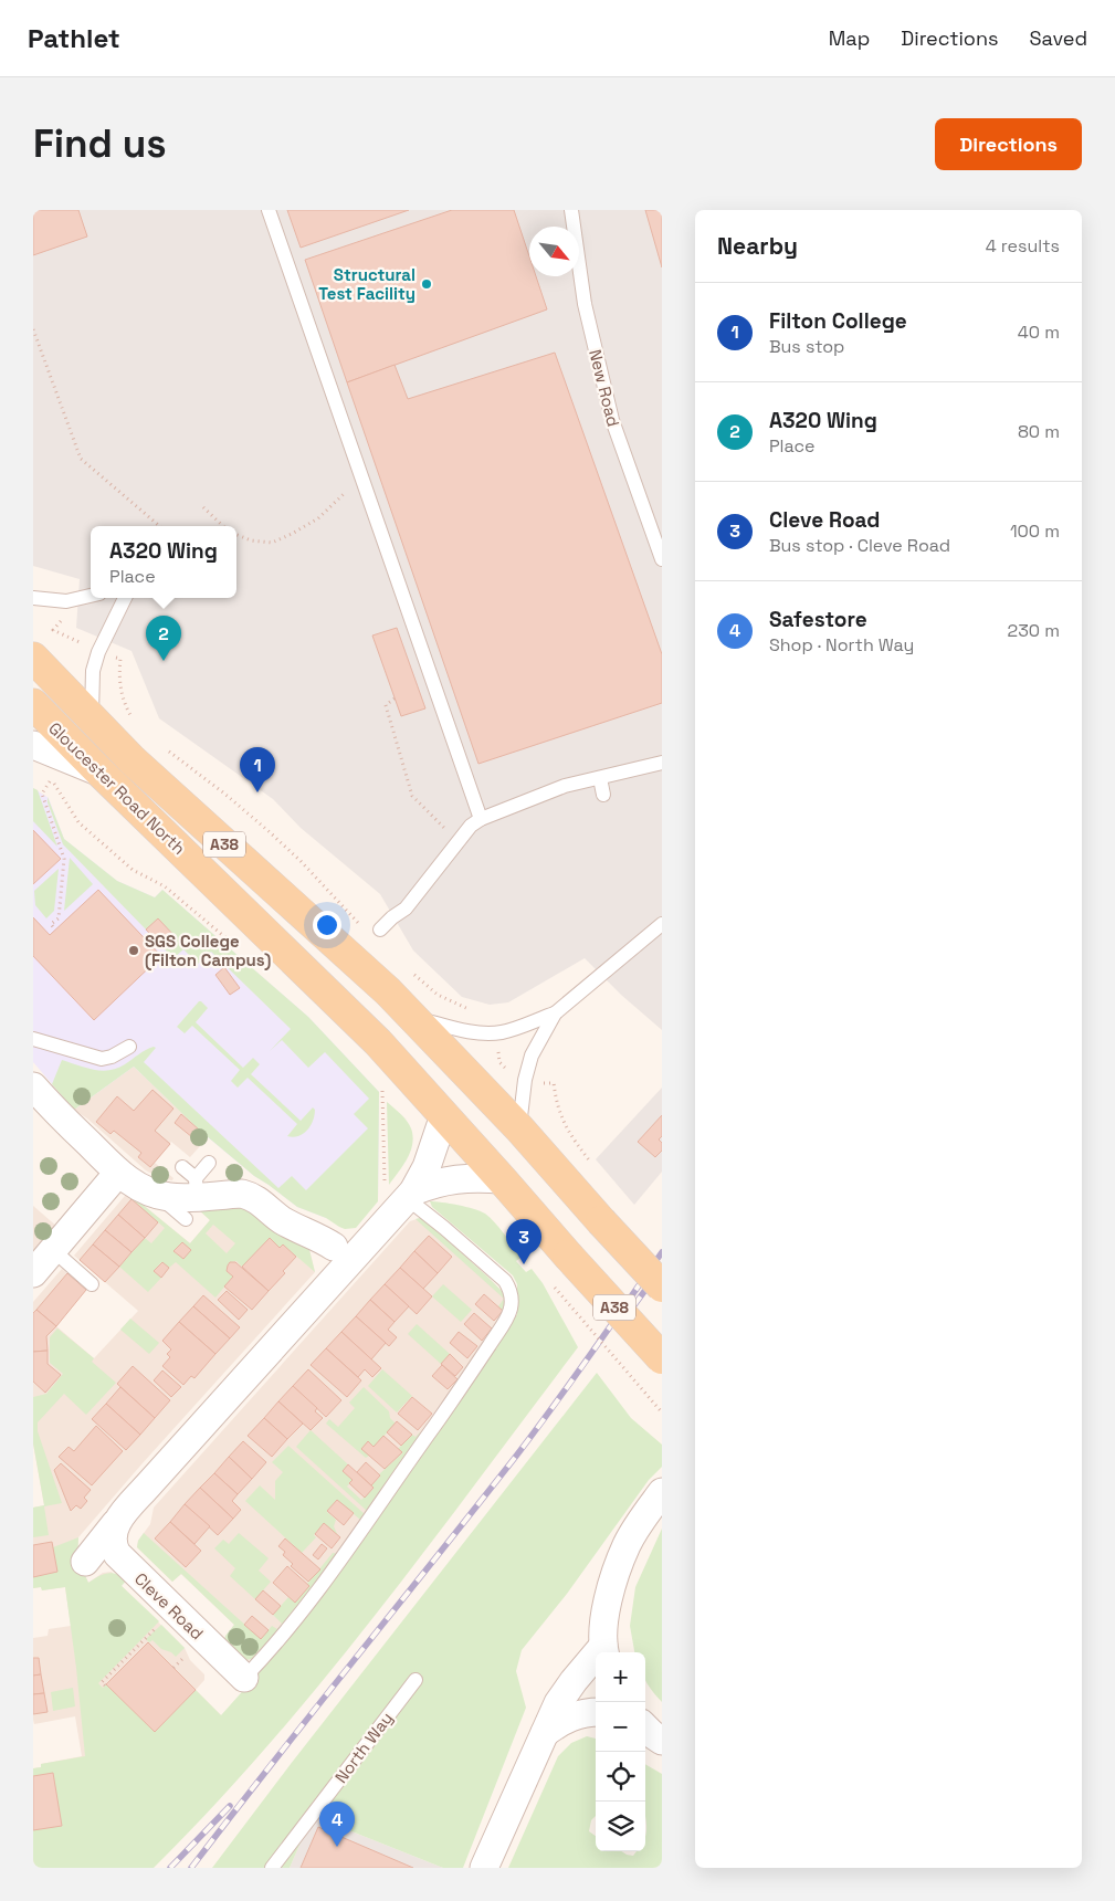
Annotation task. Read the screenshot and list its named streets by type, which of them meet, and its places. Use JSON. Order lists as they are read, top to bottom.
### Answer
{
  "streets": {
    "main road": ["Gloucester Road North", "A38"],
    "street": ["Cleve Road"],
    "lane": ["New Road", "North Way"]
  },
  "crossings": [
    ["Gloucester Road North", "A38"]
  ],
  "places": ["Structural Test Facility", "SGS College (Filton Campus)"],
  "north": "bottom right",
  "page": {
    "header": "Pathlet",
    "nav": ["Map", "Directions", "Saved"],
    "buttons": "Directions",
    "title": "Find us",
    "heading": ["Nearby", "4 results"],
    "list": [
      {
        "mark": "1",
        "name": "Filton College",
        "note": "Bus stop",
        "value": "40 m"
      },
      {
        "mark": "2",
        "name": "A320 Wing",
        "note": "Place",
        "value": "80 m"
      },
      {
        "mark": "3",
        "name": "Cleve Road",
        "note": "Bus stop · Cleve Road",
        "value": "100 m"
      },
      {
        "mark": "4",
        "name": "Safestore",
        "note": "Shop · North Way",
        "value": "230 m"
      }
    ],
    "popup": ["A320 Wing", "Place"],
    "pins": [
      "2",
      "1",
      "3",
      "4"
    ],
    "map_buttons": ["+", "−"]
  }
}
